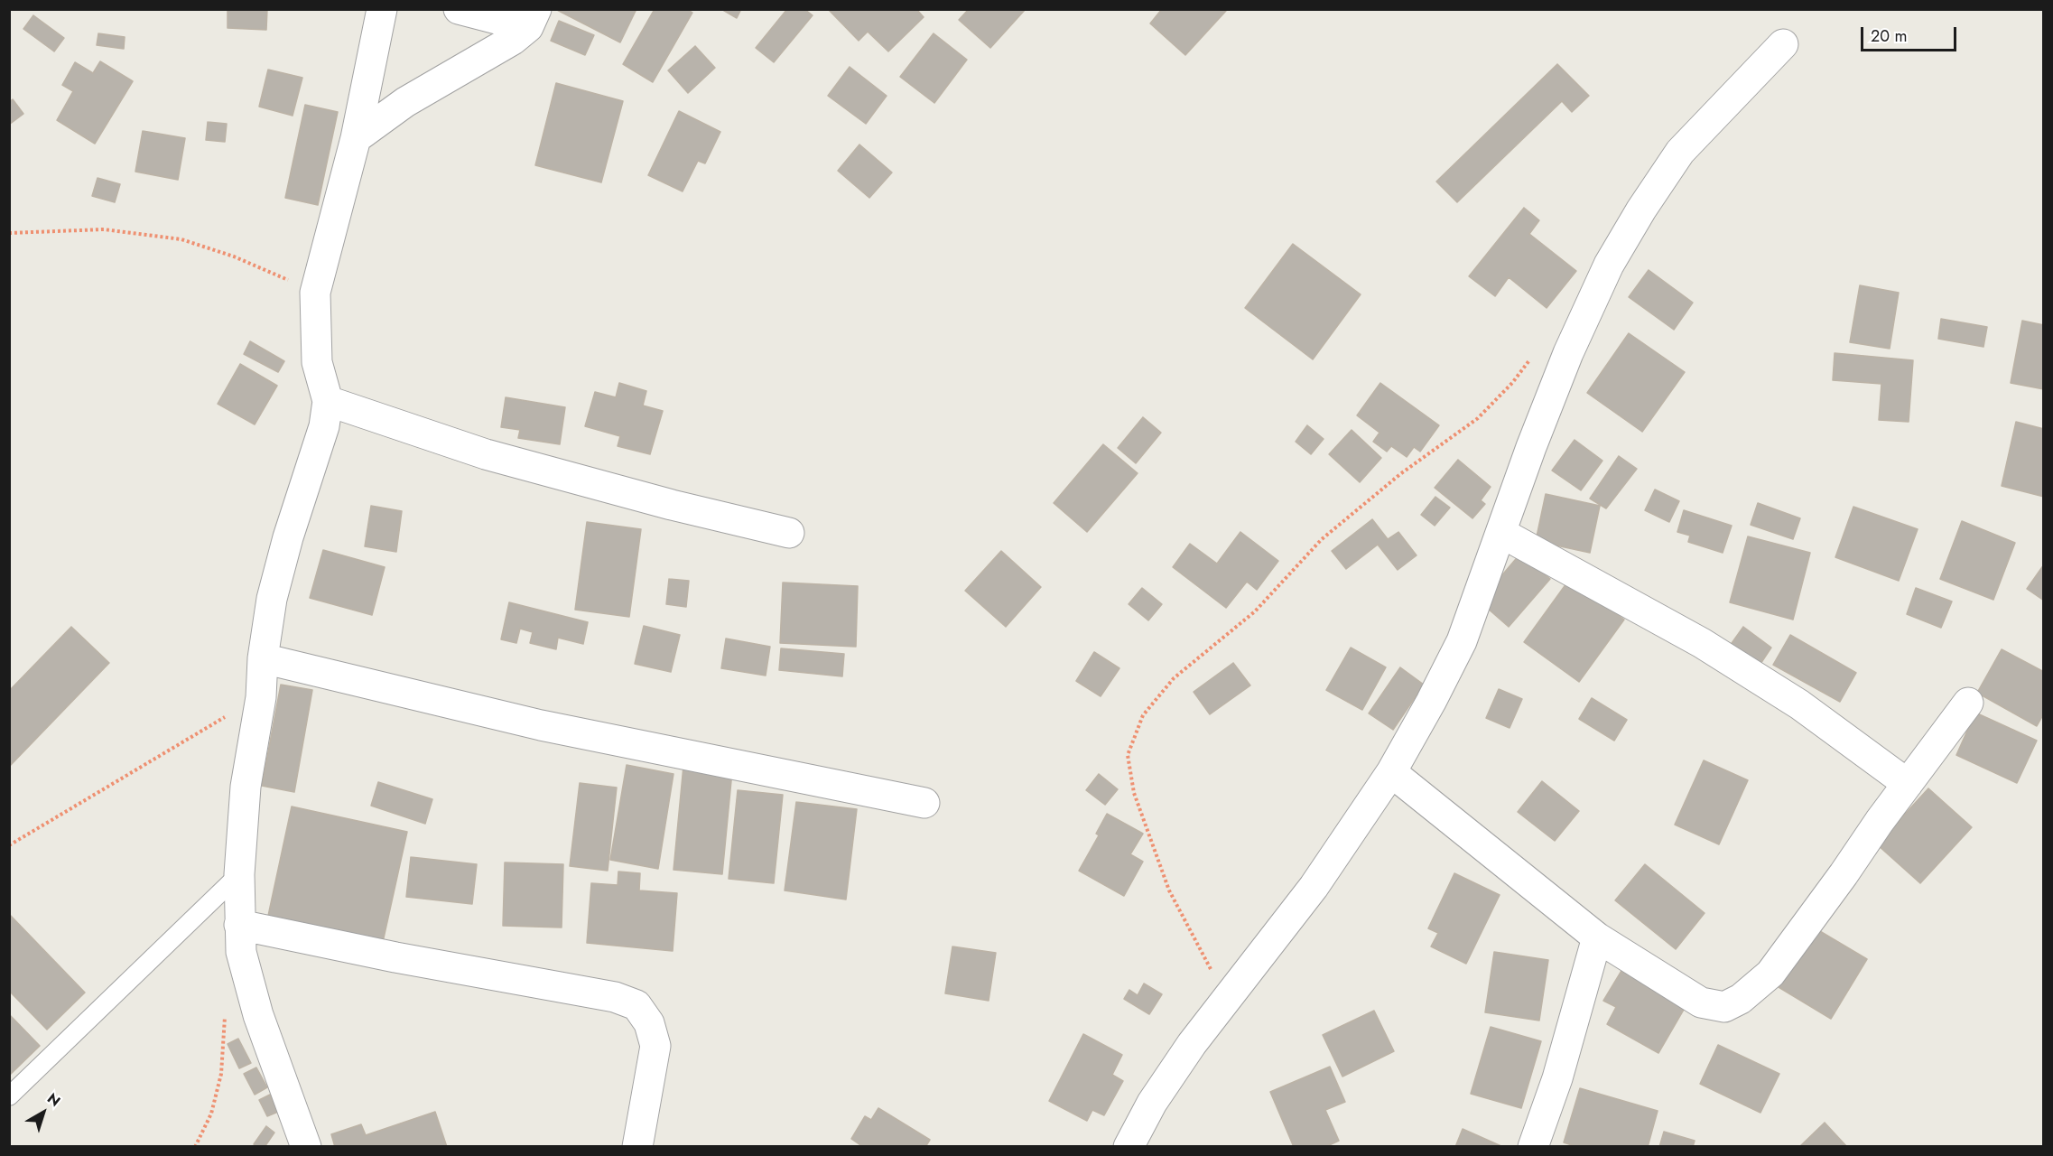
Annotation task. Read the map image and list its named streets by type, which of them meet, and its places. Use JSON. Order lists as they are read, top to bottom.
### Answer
{
  "scale_bar": "20 m",
  "north": "top right"
}
